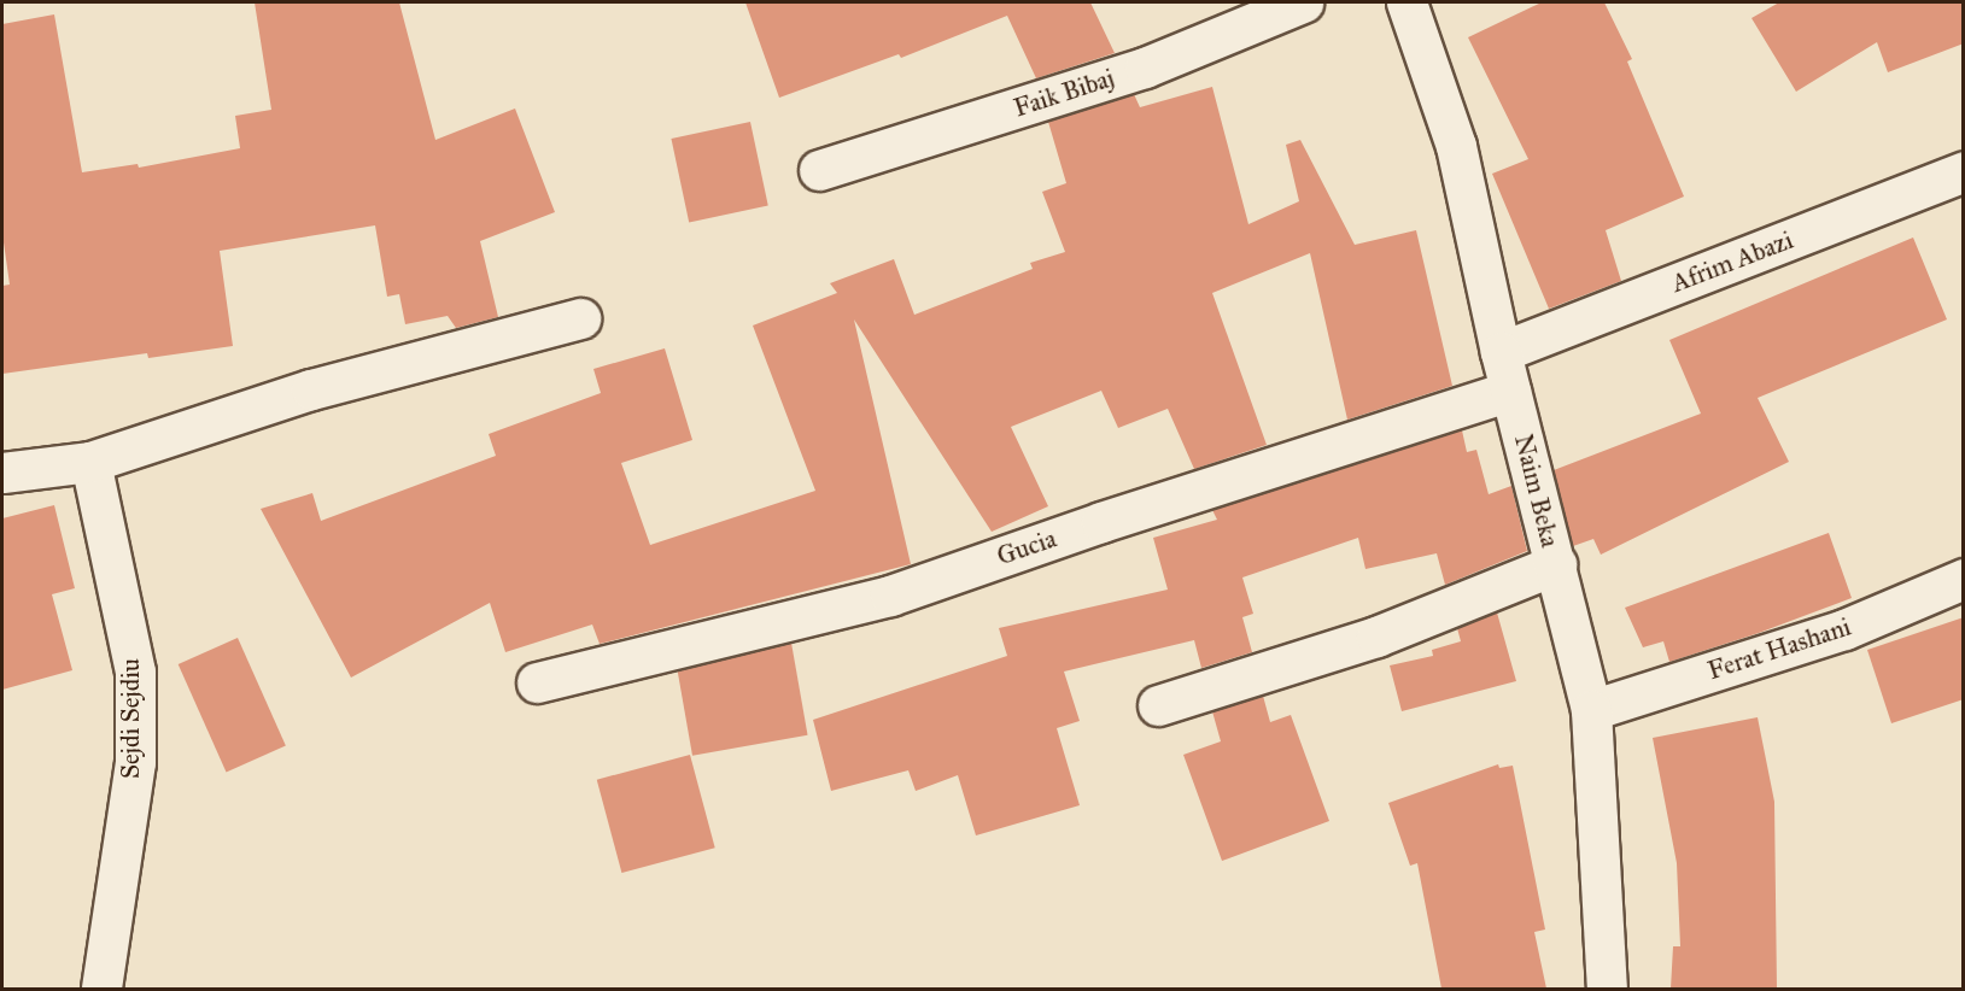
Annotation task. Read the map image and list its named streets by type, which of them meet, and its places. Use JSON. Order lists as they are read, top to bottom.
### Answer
{
  "streets": {
    "street": [
      "Faik Bibaj",
      "Afrim Abazi",
      "Naim Beka",
      "Gucia",
      "Ferat Hashani",
      "Sejdi Sejdiu"
    ]
  },
  "crossings": [
    ["Afrim Abazi", "Naim Beka"],
    ["Naim Beka", "Gucia"],
    ["Naim Beka", "Ferat Hashani"]
  ]
}
